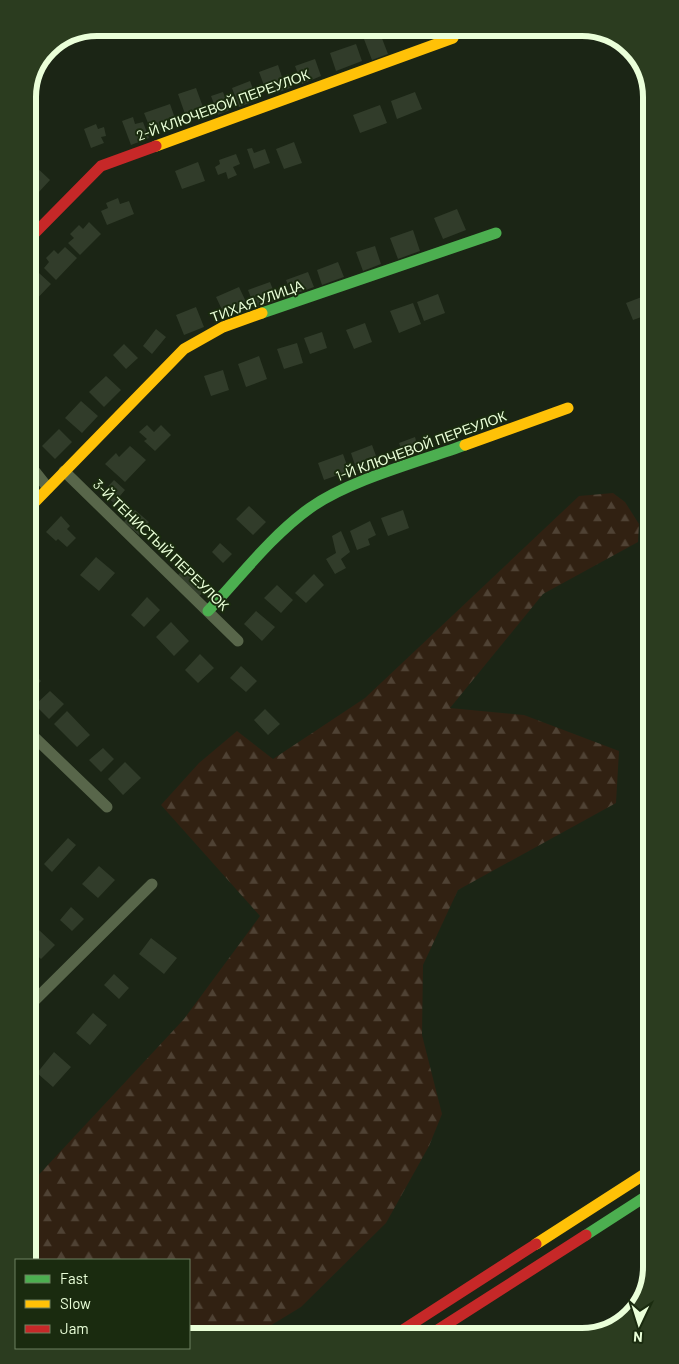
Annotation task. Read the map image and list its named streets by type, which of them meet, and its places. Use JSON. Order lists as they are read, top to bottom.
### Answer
{
  "streets": {
    "street": [
      "2-Й КЛЮЧЕВОЙ ПЕРЕУЛОК",
      "ТИХАЯ УЛИЦА",
      "1-Й КЛЮЧЕВОЙ ПЕРЕУЛОК",
      "3-Й ТЕНИСТЫЙ ПЕРЕУЛОК"
    ]
  },
  "crossings": [
    ["ТИХАЯ УЛИЦА", "3-Й ТЕНИСТЫЙ ПЕРЕУЛОК"],
    ["1-Й КЛЮЧЕВОЙ ПЕРЕУЛОК", "3-Й ТЕНИСТЫЙ ПЕРЕУЛОК"]
  ],
  "legend": ["Fast", "Slow", "Jam"],
  "north": "bottom"
}
